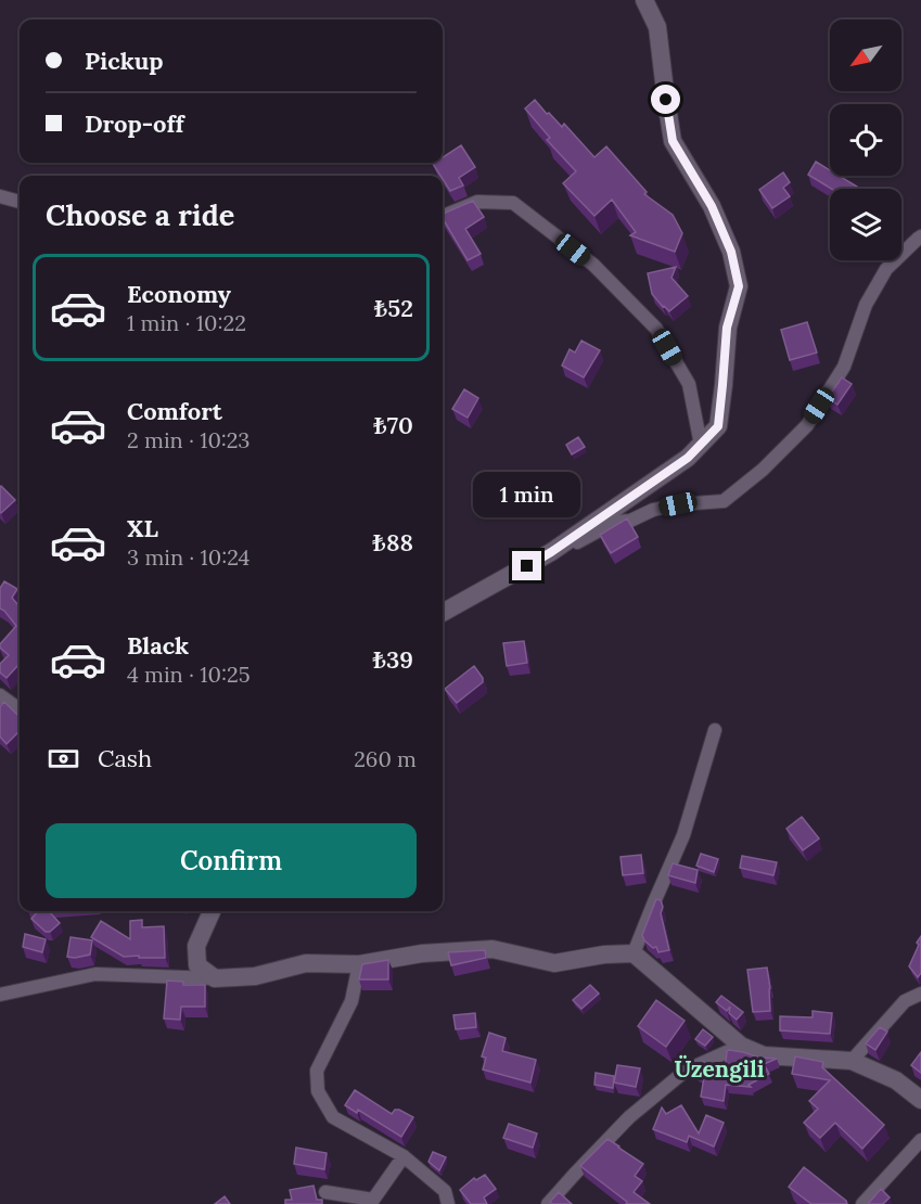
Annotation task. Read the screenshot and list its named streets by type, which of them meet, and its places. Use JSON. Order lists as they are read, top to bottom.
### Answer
{
  "districts": ["Üzengili"],
  "north": "bottom left",
  "page": {
    "banner": ["Pickup", "Drop-off"],
    "heading": "Choose a ride",
    "list": [
      {
        "name": "Economy",
        "note": "1 min · 10:22",
        "value": "₺52"
      },
      {
        "name": "Comfort",
        "note": "2 min · 10:23",
        "value": "₺70"
      },
      {
        "name": "XL",
        "note": "3 min · 10:24",
        "value": "₺88"
      },
      {
        "name": "Black",
        "note": "4 min · 10:25",
        "value": "₺39"
      }
    ],
    "bubble": "1 min",
    "pay": ["Cash", "260 m"],
    "buttons": "Confirm"
  }
}
